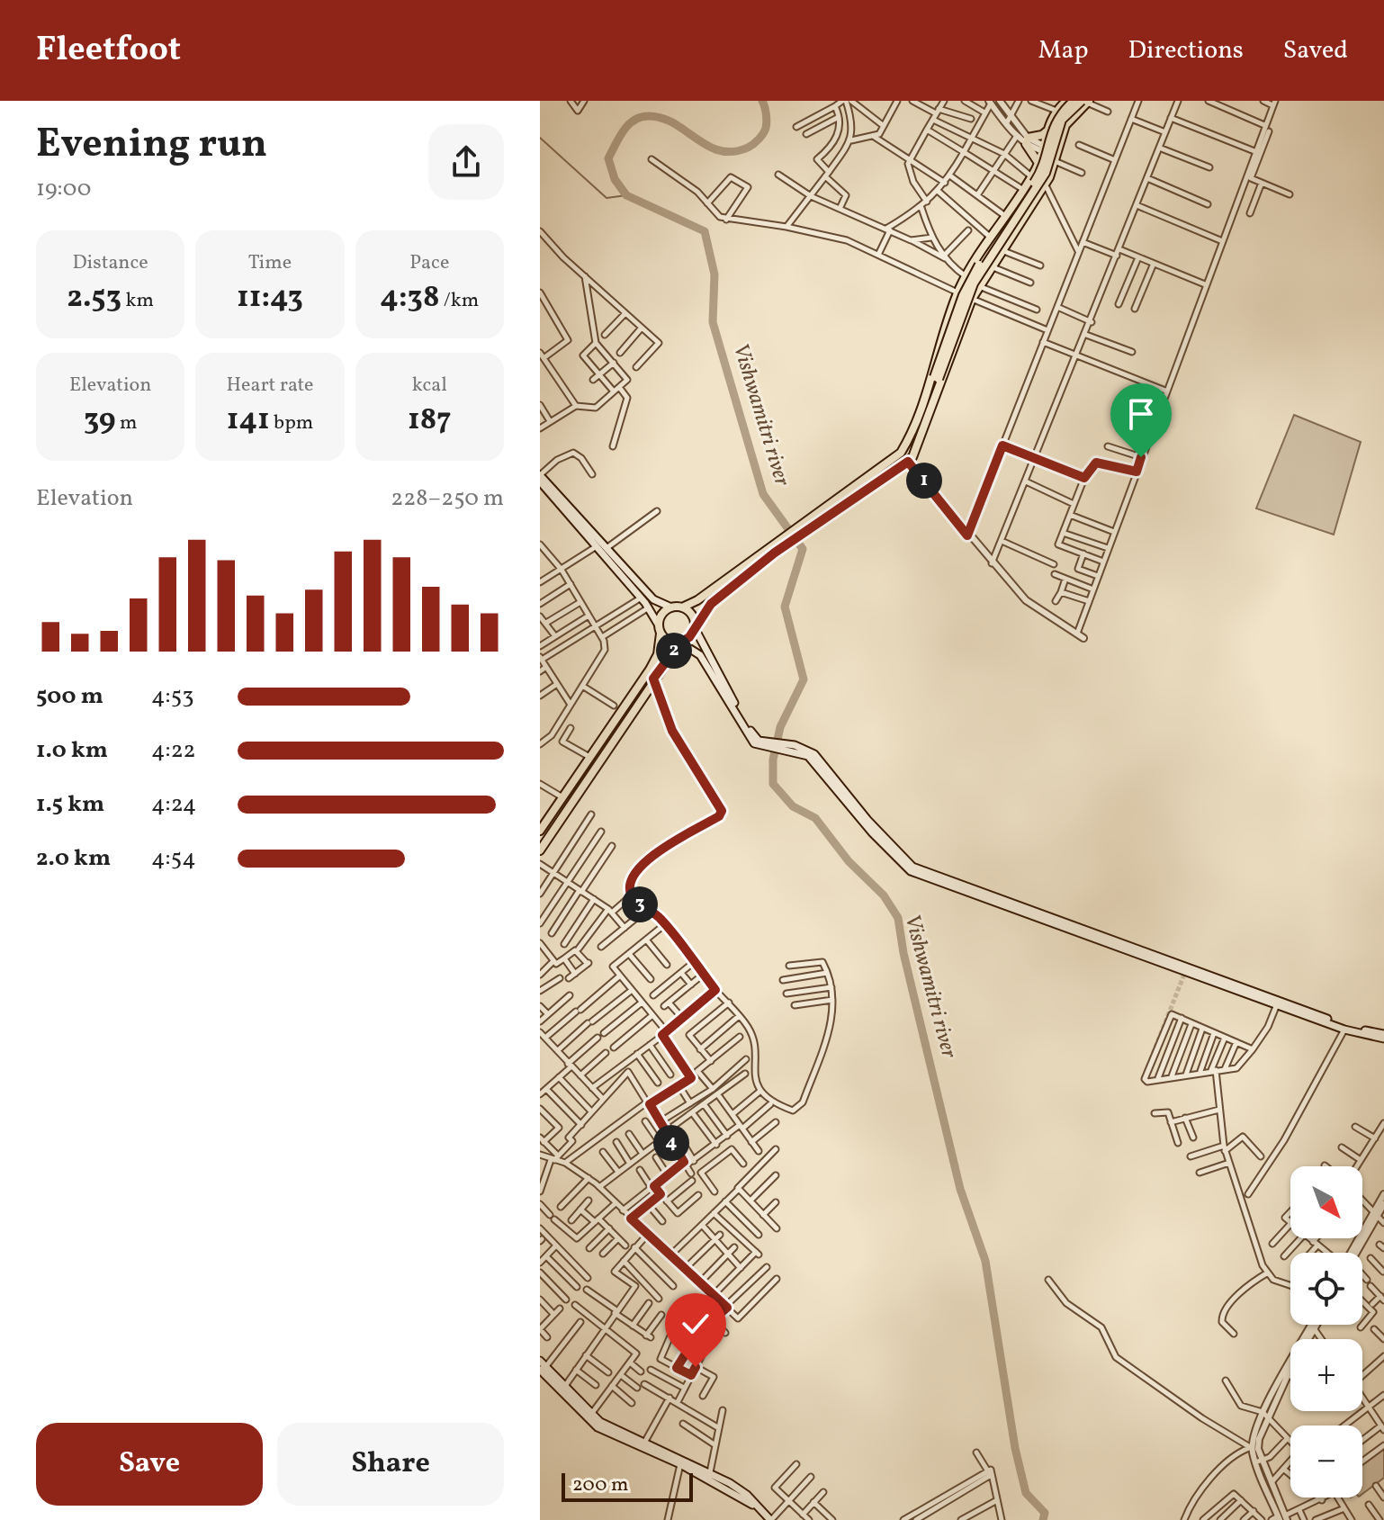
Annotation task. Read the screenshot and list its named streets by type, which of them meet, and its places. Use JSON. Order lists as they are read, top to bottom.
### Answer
{
  "water": ["Vishwamitri river"],
  "scale_bar": "200 m",
  "north": "bottom right",
  "page": {
    "header": "Fleetfoot",
    "nav": ["Map", "Directions", "Saved"],
    "heading": ["Evening run", "19:00"],
    "stats": [
      ["Distance", "2.53 km"],
      ["Time", "11:43"],
      ["Pace", "4:38 /km"],
      ["Elevation", "39 m"],
      ["Heart rate", "141 bpm"],
      ["kcal", "187"]
    ],
    "pins": [
      "1",
      "2",
      "3",
      "4"
    ],
    "chart": ["Elevation", "228–250 m"],
    "list": [
      {
        "name": "500 m",
        "note": "4:53"
      },
      {
        "name": "1.0 km",
        "note": "4:22"
      },
      {
        "name": "1.5 km",
        "note": "4:24"
      },
      {
        "name": "2.0 km",
        "note": "4:54"
      }
    ],
    "map_buttons": ["+", "−"],
    "buttons": ["Save", "Share"],
    "scale": "200 m"
  }
}
